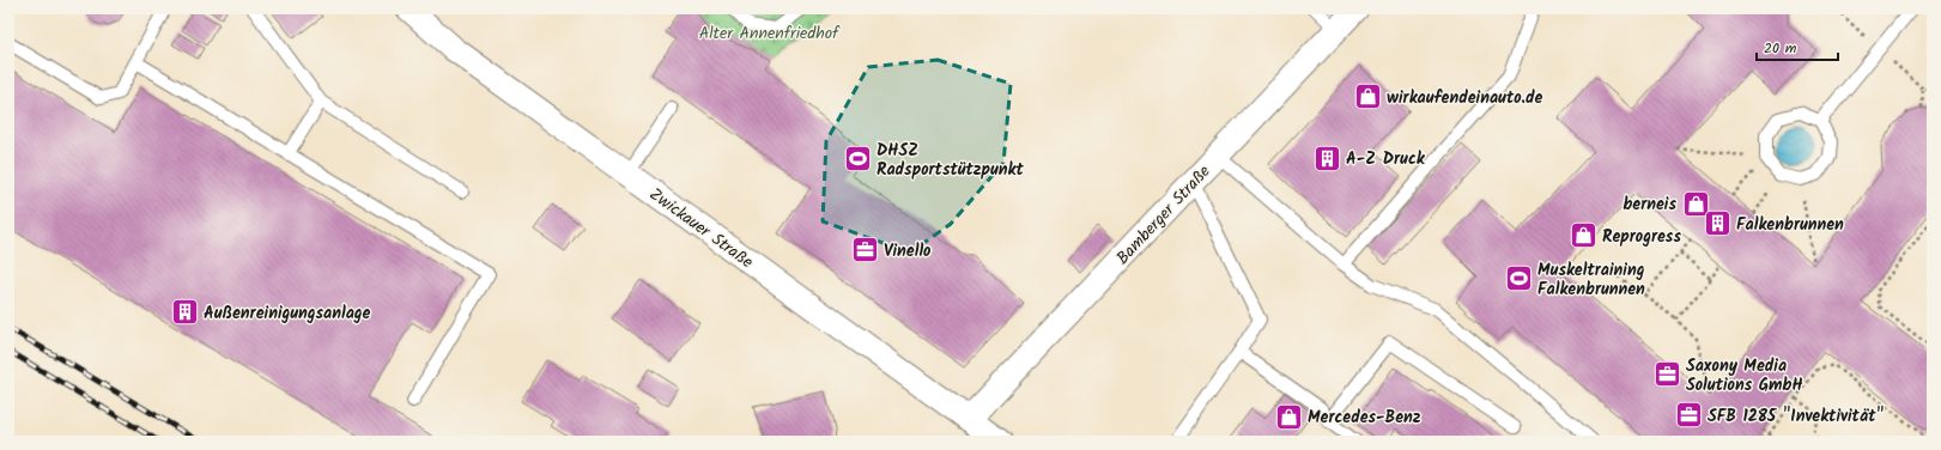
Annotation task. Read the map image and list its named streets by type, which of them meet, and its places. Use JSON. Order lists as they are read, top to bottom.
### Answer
{
  "streets": {
    "street": ["Bamberger Straße", "Zwickauer Straße"]
  },
  "crossings": [
    ["Bamberger Straße", "Zwickauer Straße"]
  ],
  "parks": ["Alter Annenfriedhof"],
  "places": {
    "shop": [
      "wirkaufendeinauto.de",
      "berneis",
      "Reprogress",
      "Mercedes-Benz"
    ],
    "building": ["A-Z Druck", "Falkenbrunnen", "Außenreinigungsanlage"],
    "sports": ["DHSZ Radsportstützpunkt", "Muskeltraining Falkenbrunnen"],
    "office": ["Vinello", "Saxony Media Solutions GmbH", "SFB 1285 \"Invektivität\""]
  },
  "scale_bar": "20 m"
}
